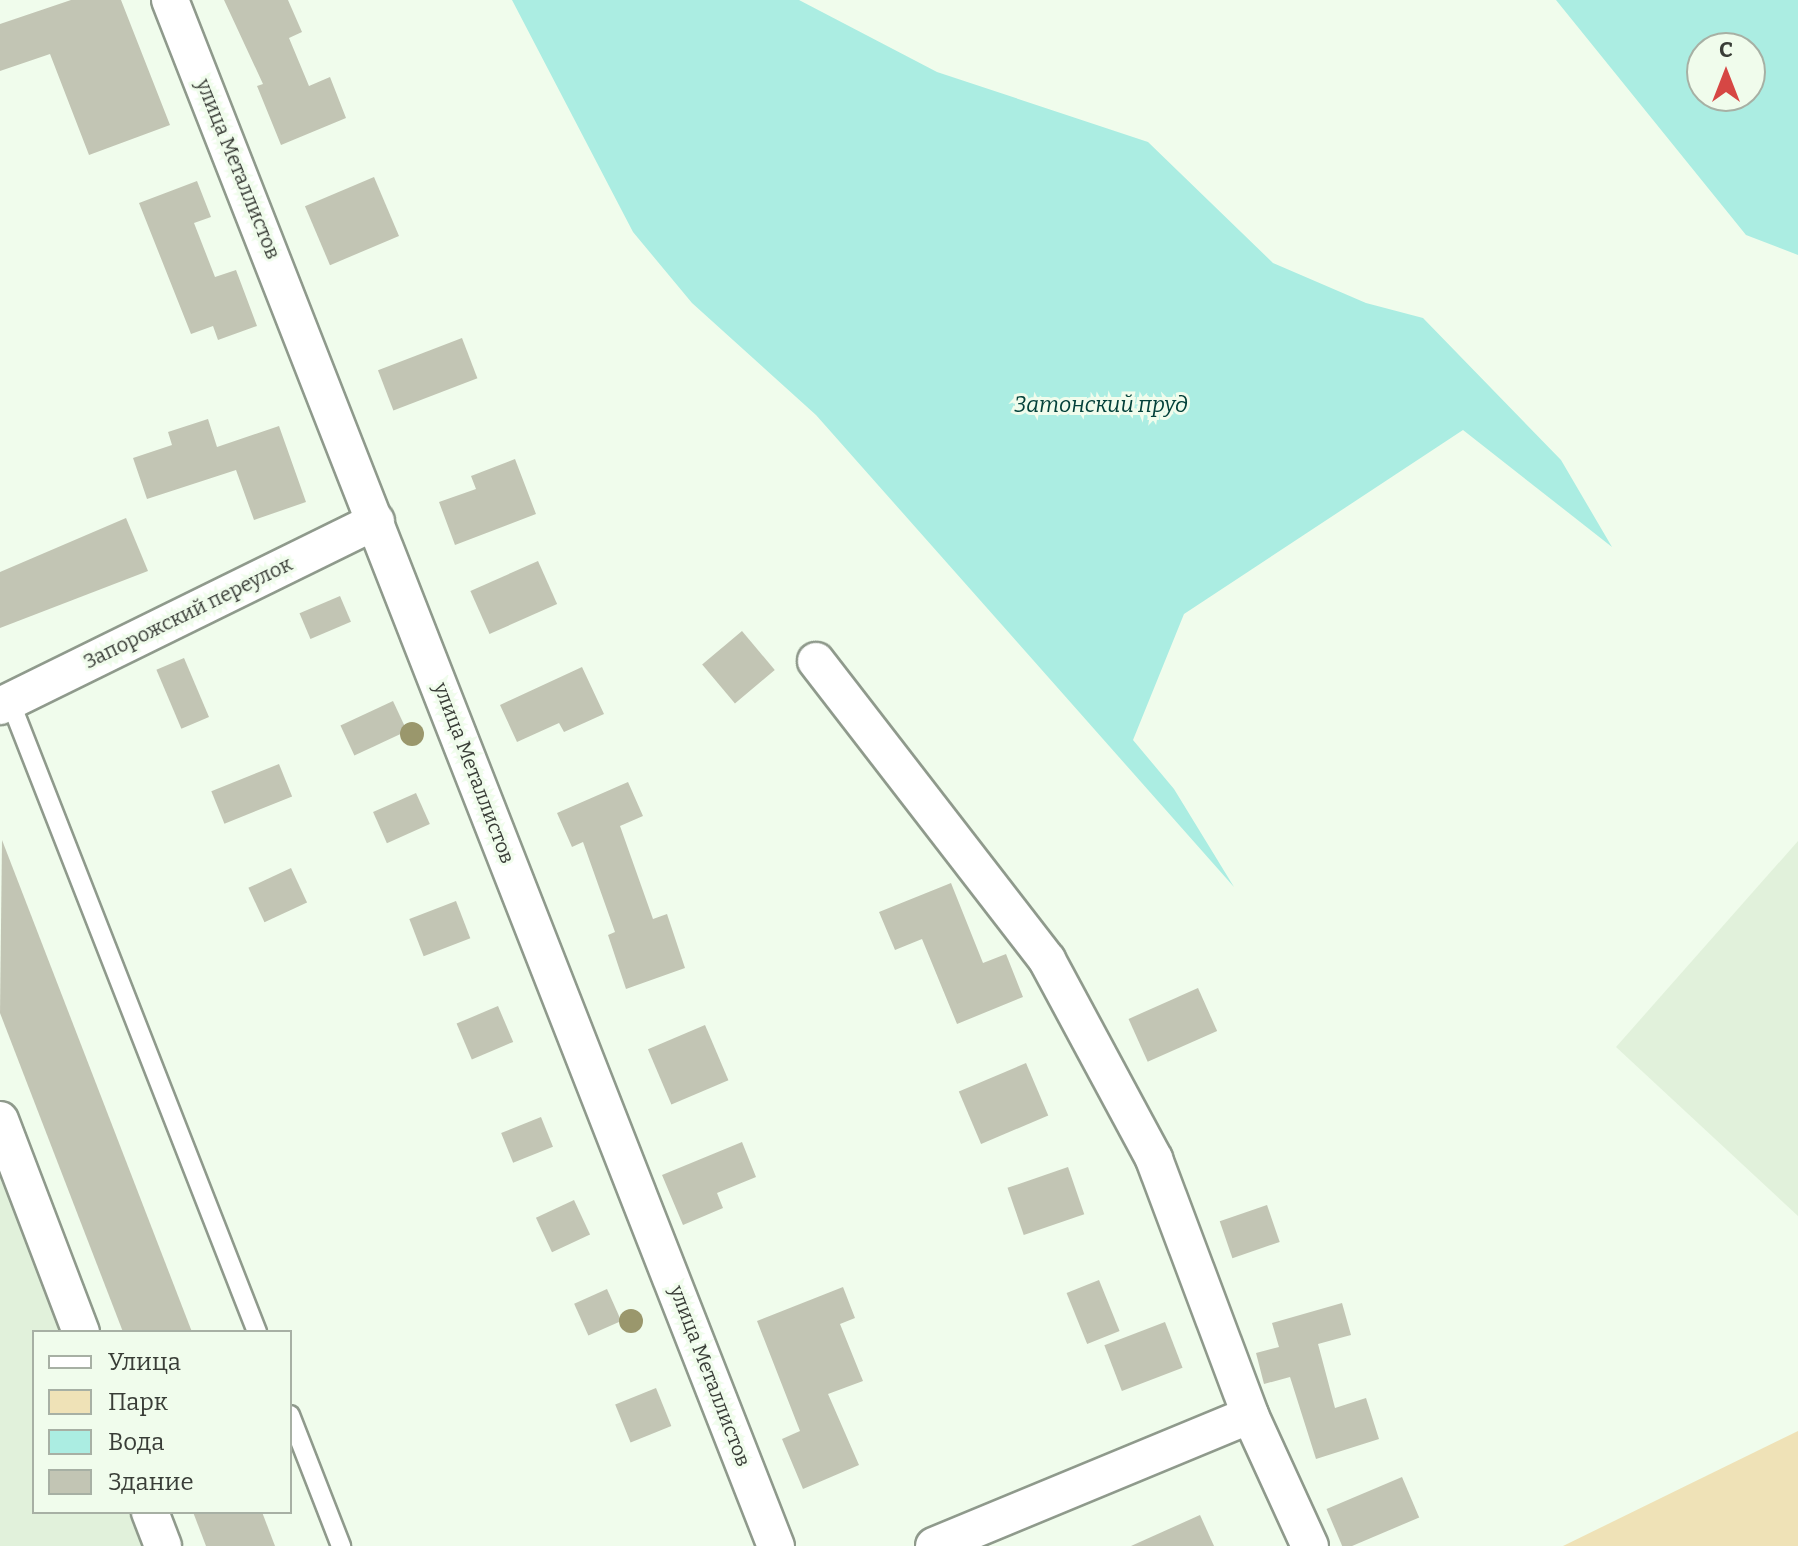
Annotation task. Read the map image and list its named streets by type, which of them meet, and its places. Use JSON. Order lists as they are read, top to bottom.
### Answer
{
  "streets": {
    "street": ["улица Металлистов", "Запорожский переулок"]
  },
  "crossings": [
    ["улица Металлистов", "Запорожский переулок"]
  ],
  "water": ["Затонский пруд"],
  "legend": [
    "Улица",
    "Парк",
    "Вода",
    "Здание"
  ],
  "north": "top"
}
